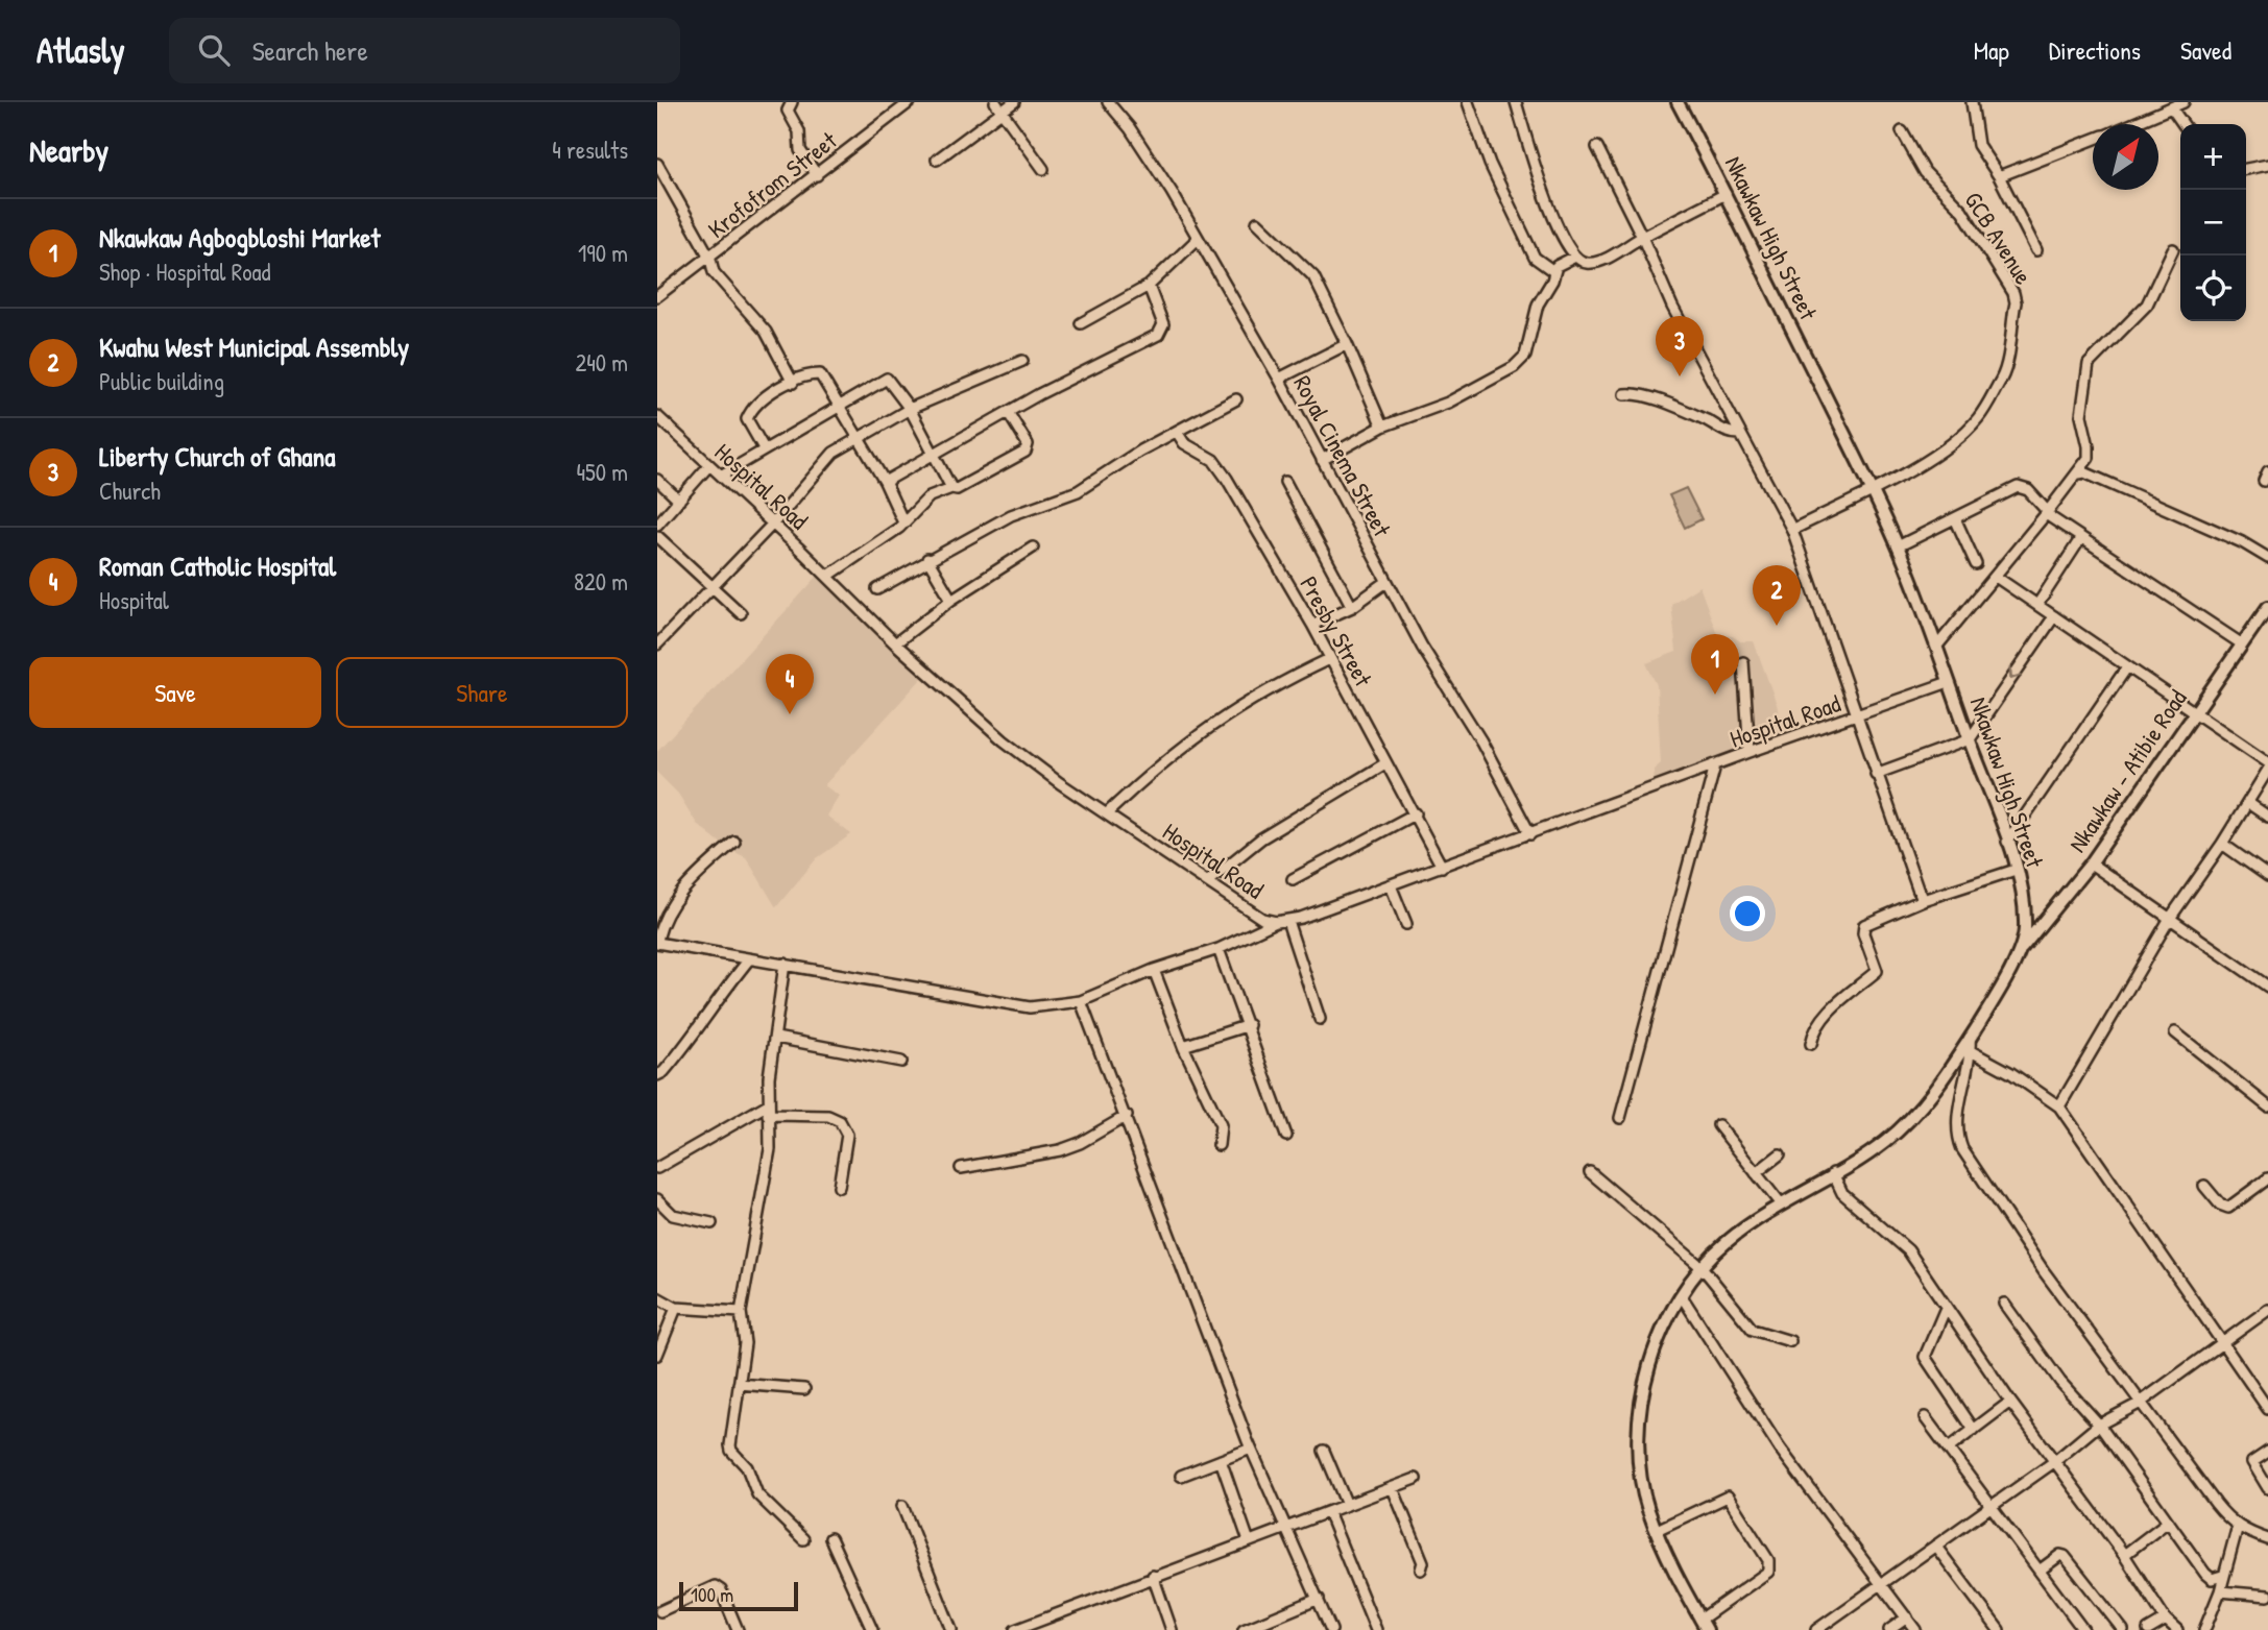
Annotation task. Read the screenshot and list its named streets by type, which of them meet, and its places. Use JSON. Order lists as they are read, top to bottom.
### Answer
{
  "streets": {
    "main road": ["Nkawkaw High Street", "Nkawkaw - Atibie Road"],
    "street": [
      "Krofofrom Street",
      "GCB Avenue",
      "Royal Cinema Street",
      "Hospital Road",
      "Presby Street"
    ]
  },
  "crossings": [
    ["Nkawkaw High Street", "GCB Avenue"],
    ["Nkawkaw High Street", "Hospital Road"],
    ["Nkawkaw High Street", "Nkawkaw - Atibie Road"],
    ["Royal Cinema Street", "Hospital Road"],
    ["Hospital Road", "Presby Street"]
  ],
  "scale_bar": "100 m",
  "north": "top right",
  "page": {
    "header": "Atlasly",
    "search": "Search here",
    "nav": ["Map", "Directions", "Saved"],
    "heading": ["Nearby", "4 results"],
    "map_buttons": ["+", "−"],
    "list": [
      {
        "mark": "1",
        "name": "Nkawkaw Agbogbloshi Market",
        "note": "Shop · Hospital Road",
        "value": "190 m"
      },
      {
        "mark": "2",
        "name": "Kwahu West Municipal Assembly",
        "note": "Public building",
        "value": "240 m"
      },
      {
        "mark": "3",
        "name": "Liberty Church of Ghana",
        "note": "Church",
        "value": "450 m"
      },
      {
        "mark": "4",
        "name": "Roman Catholic Hospital",
        "note": "Hospital",
        "value": "820 m"
      }
    ],
    "pins": [
      "3",
      "2",
      "1",
      "4"
    ],
    "buttons": ["Save", "Share"],
    "scale": "100 m"
  }
}
